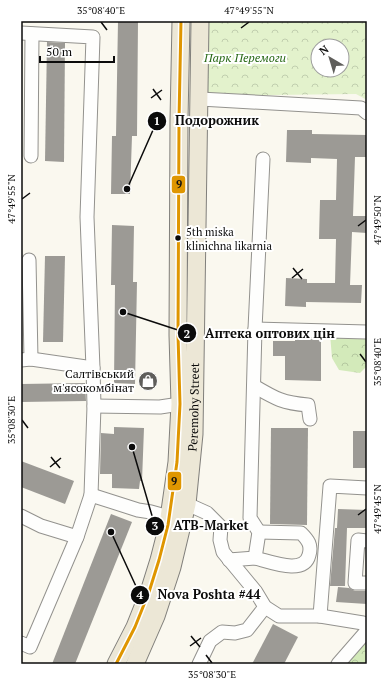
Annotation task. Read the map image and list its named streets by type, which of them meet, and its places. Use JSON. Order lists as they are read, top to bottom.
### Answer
{
  "streets": {
    "main road": ["Peremohy Street"]
  },
  "parks": ["Парк Перемоги"],
  "places": {
    "other": [
      "Подорожник",
      "5th miska klinichna likarnia",
      "Аптека оптових цін",
      "ATB-Market",
      "Nova Poshta #44"
    ],
    "shop": ["Салтівський м'ясокомбінат"]
  },
  "lines": ["transit line 9"],
  "scale_bar": "50 m",
  "north": "top left",
  "coordinates": [
    "35°08'40\"E",
    "47°49'55\"N",
    "47°49'50\"N",
    "35°08'30\"E",
    "47°49'45\"N"
  ]
}
